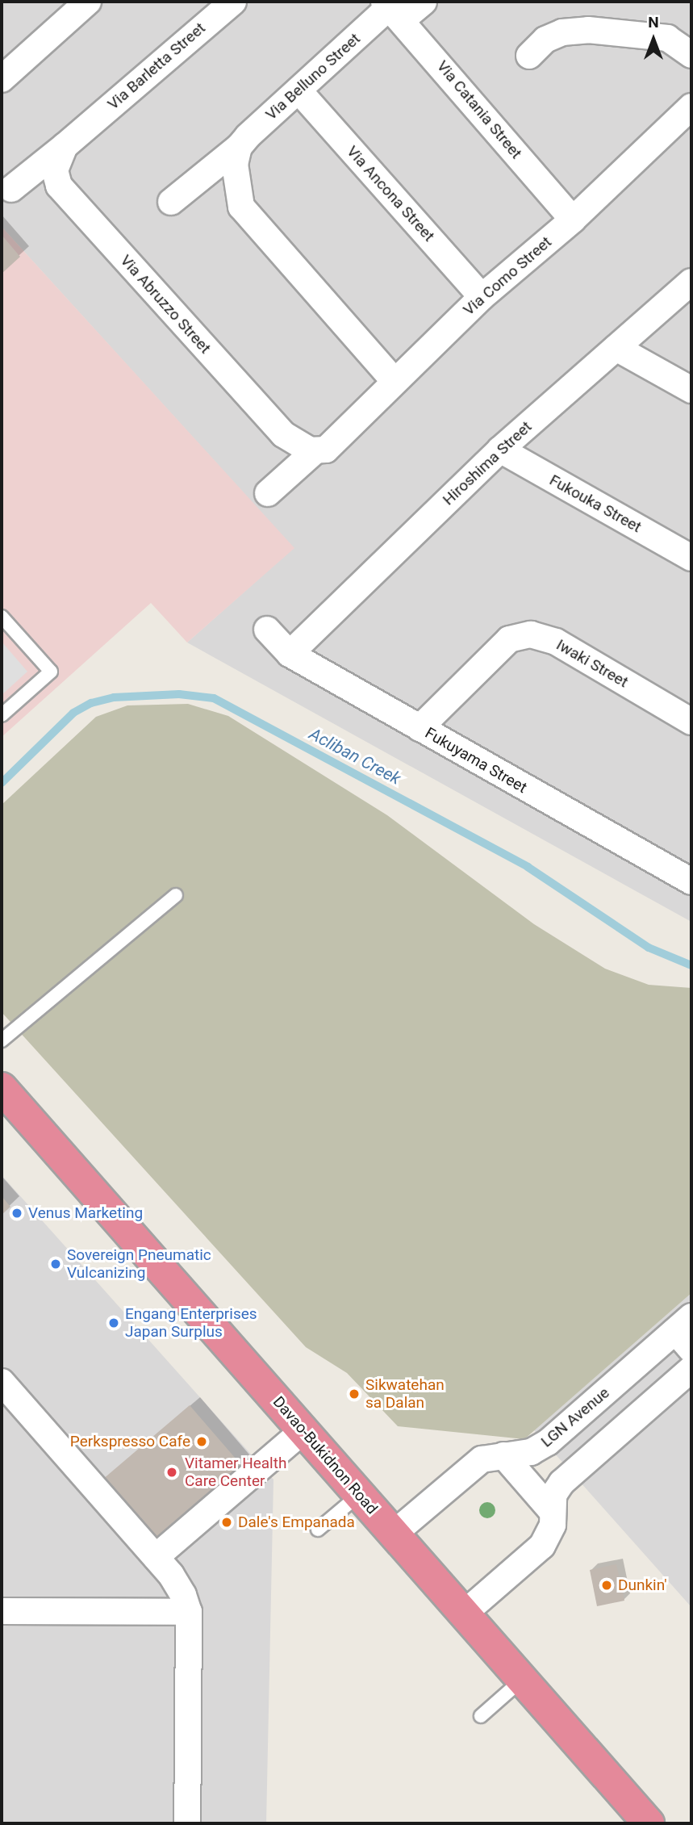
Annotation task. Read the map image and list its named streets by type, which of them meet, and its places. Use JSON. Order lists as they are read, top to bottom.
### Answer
{
  "streets": {
    "highway": ["Davao-Bukidnon Road"],
    "street": [
      "Via Barletta Street",
      "Via Belluno Street",
      "Via Catania Street",
      "Via Ancona Street",
      "Via Como Street",
      "Via Abruzzo Street",
      "Hiroshima Street",
      "Fukouka Street",
      "Iwaki Street",
      "Fukuyama Street",
      "LGN Avenue"
    ]
  },
  "crossings": [
    ["Via Barletta Street", "Via Abruzzo Street"],
    ["Via Belluno Street", "Via Catania Street"],
    ["Via Belluno Street", "Via Ancona Street"],
    ["Via Catania Street", "Via Como Street"],
    ["Via Ancona Street", "Via Como Street"],
    ["Via Como Street", "Via Abruzzo Street"],
    ["Hiroshima Street", "Fukouka Street"],
    ["Hiroshima Street", "Fukuyama Street"],
    ["Iwaki Street", "Fukuyama Street"],
    ["LGN Avenue", "Davao-Bukidnon Road"]
  ],
  "water": ["Acliban Creek"],
  "places": [
    "Venus Marketing",
    "Sovereign Pneumatic Vulcanizing",
    "Engang Enterprises Japan Surplus",
    "Sikwatehan sa Dalan",
    "Perkspresso Cafe",
    "Vitamer Health Care Center",
    "Dale's Empanada",
    "Dunkin'"
  ],
  "north": "top"
}
